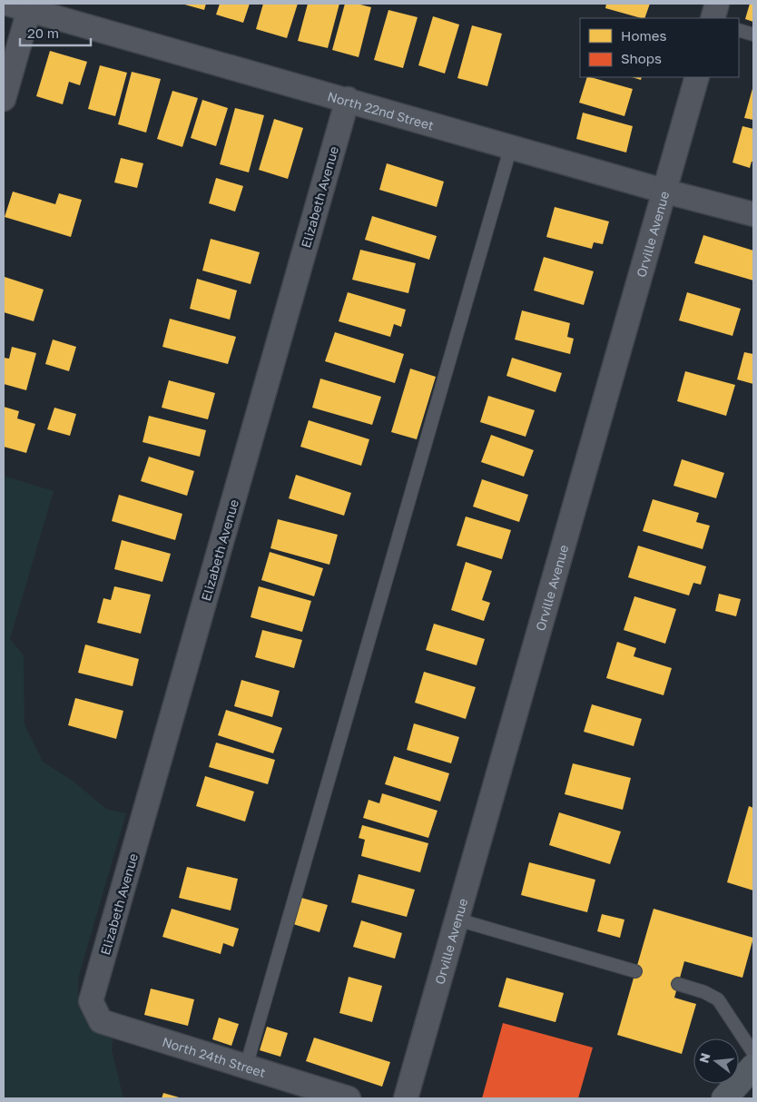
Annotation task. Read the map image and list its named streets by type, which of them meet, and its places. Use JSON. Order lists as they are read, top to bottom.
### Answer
{
  "streets": {
    "street": [
      "North 22nd Street",
      "Elizabeth Avenue",
      "Orville Avenue",
      "North 24th Street"
    ]
  },
  "crossings": [
    ["North 22nd Street", "Elizabeth Avenue"],
    ["North 22nd Street", "Orville Avenue"],
    ["Elizabeth Avenue", "North 24th Street"]
  ],
  "legend": ["Homes", "Shops"],
  "scale_bar": "20 m",
  "north": "left"
}
